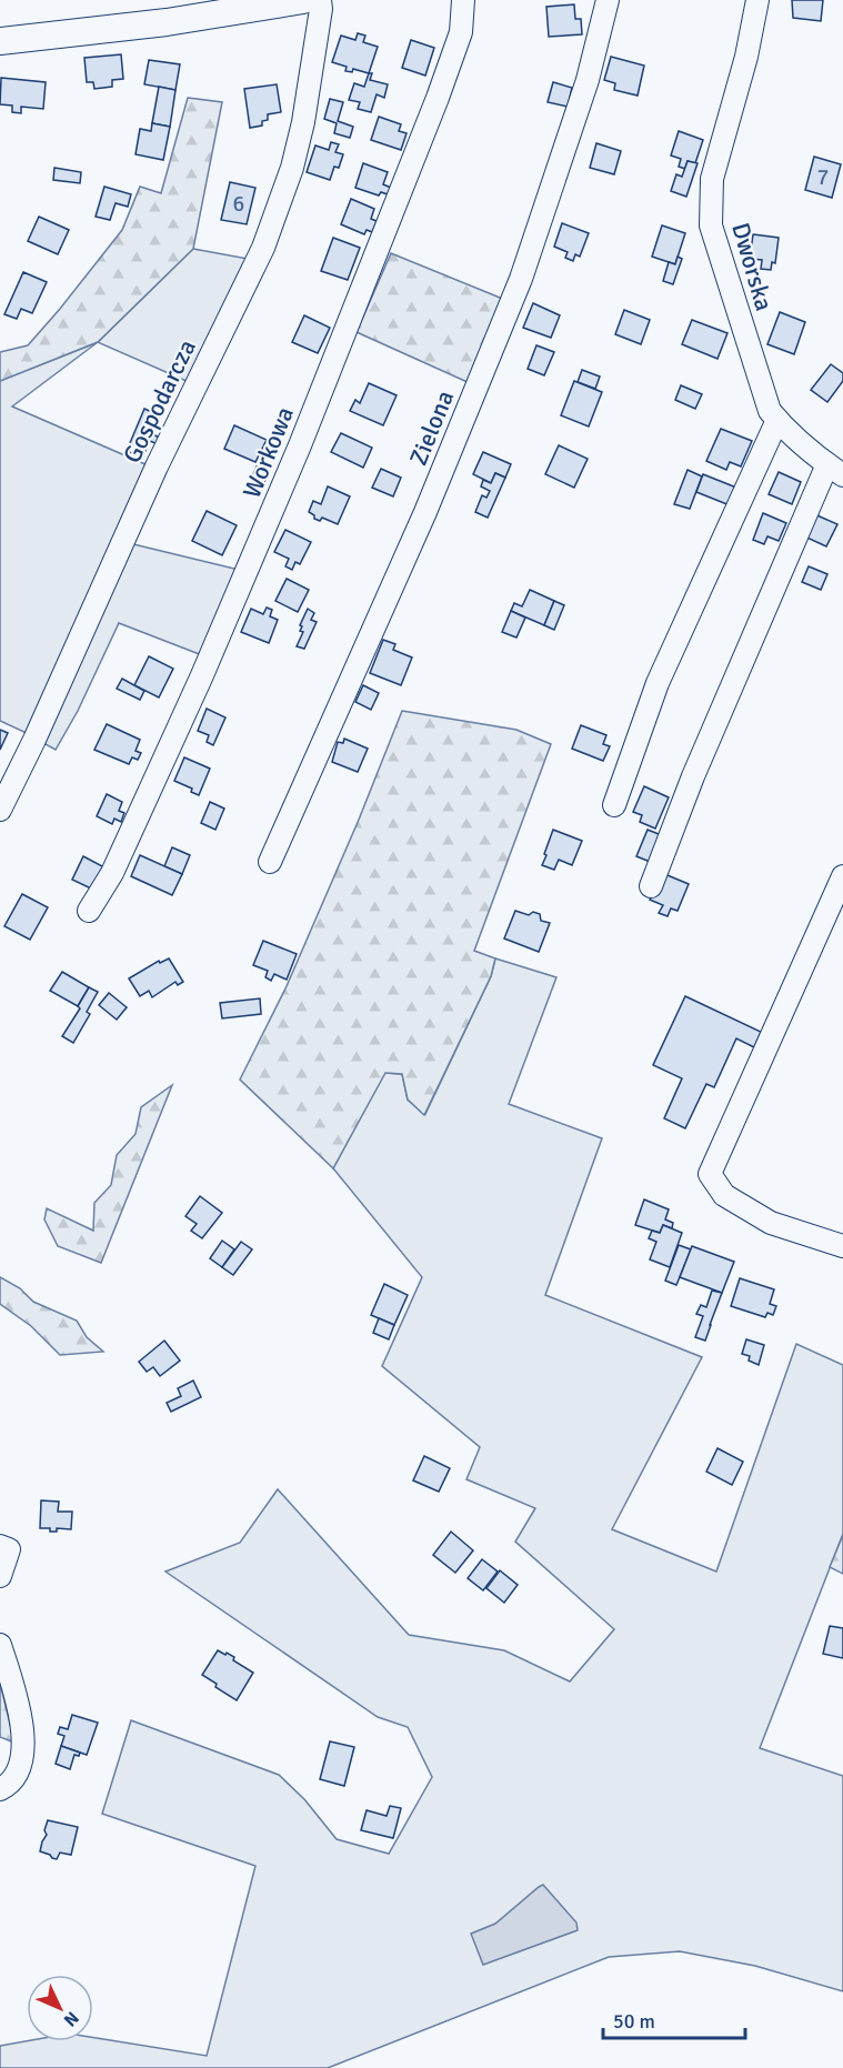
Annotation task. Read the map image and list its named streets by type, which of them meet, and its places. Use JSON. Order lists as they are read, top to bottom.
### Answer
{
  "streets": {
    "street": [
      "Dworska",
      "Gospodarcza",
      "Zielona",
      "Workowa"
    ]
  },
  "house_numbers": ["7", "6"],
  "scale_bar": "50 m",
  "north": "bottom right"
}
